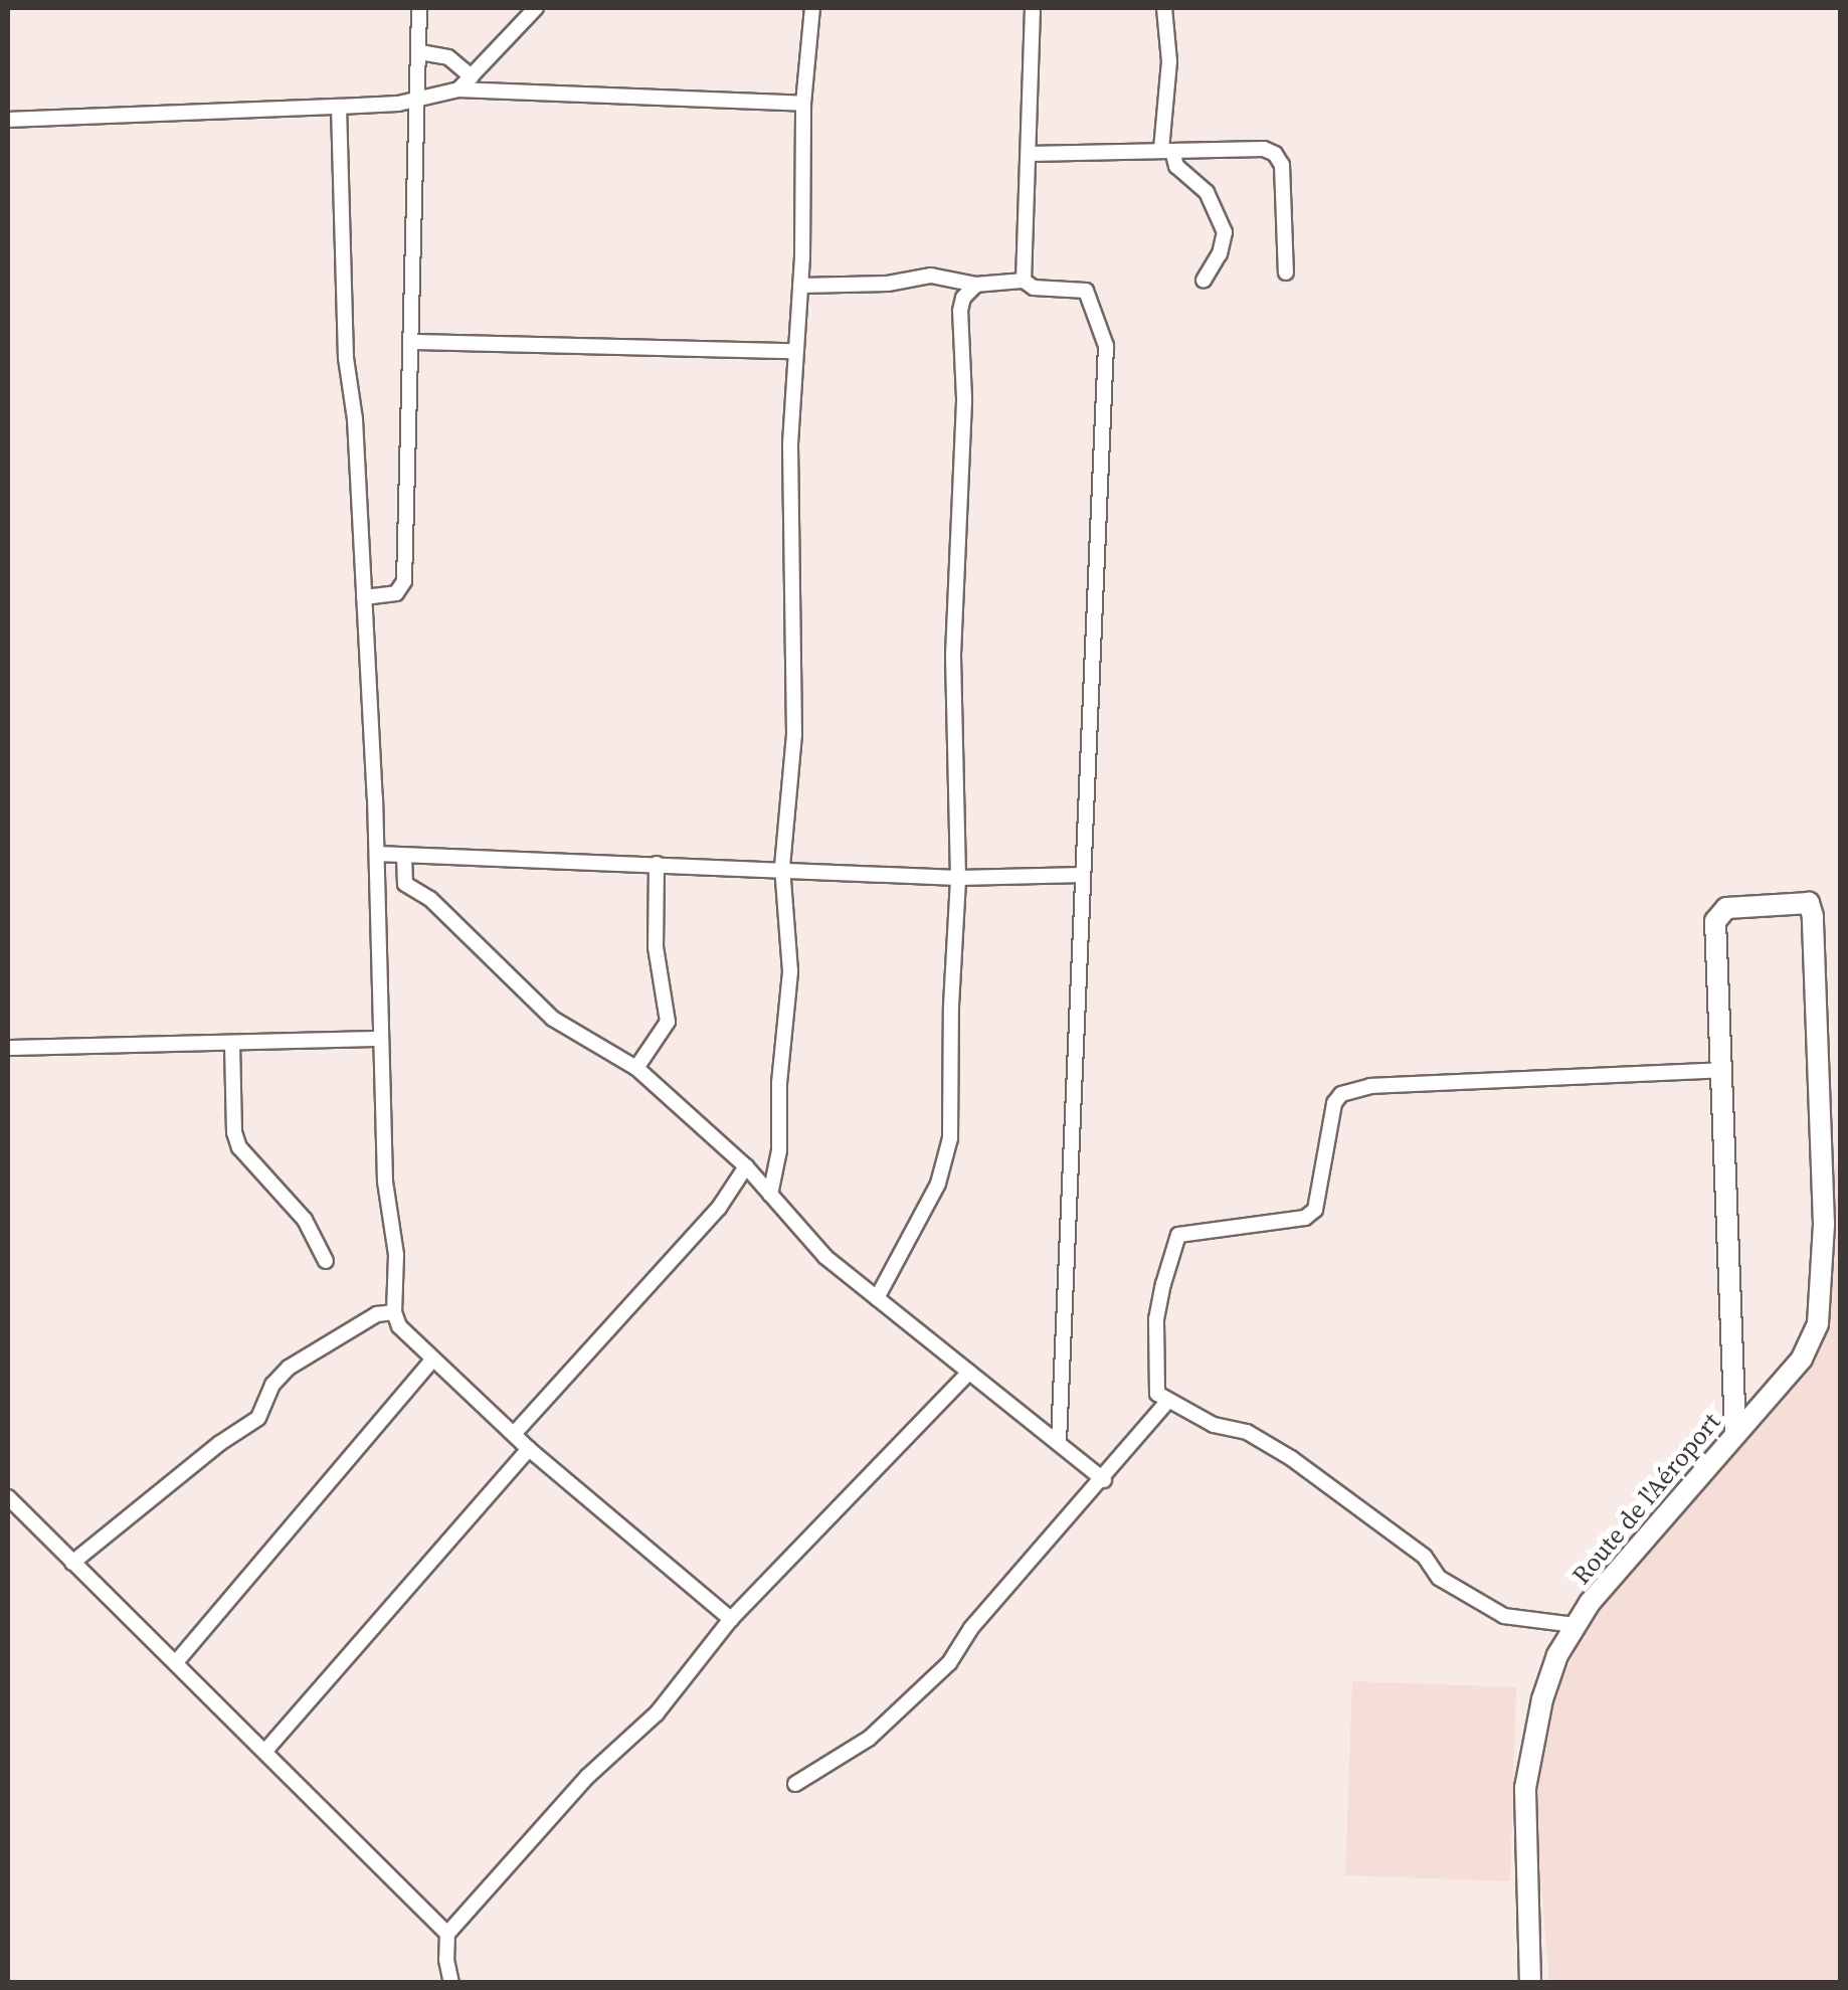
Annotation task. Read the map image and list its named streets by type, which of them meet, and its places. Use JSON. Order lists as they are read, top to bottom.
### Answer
{
  "streets": {
    "main road": ["Route de l'Aéroport"]
  }
}
